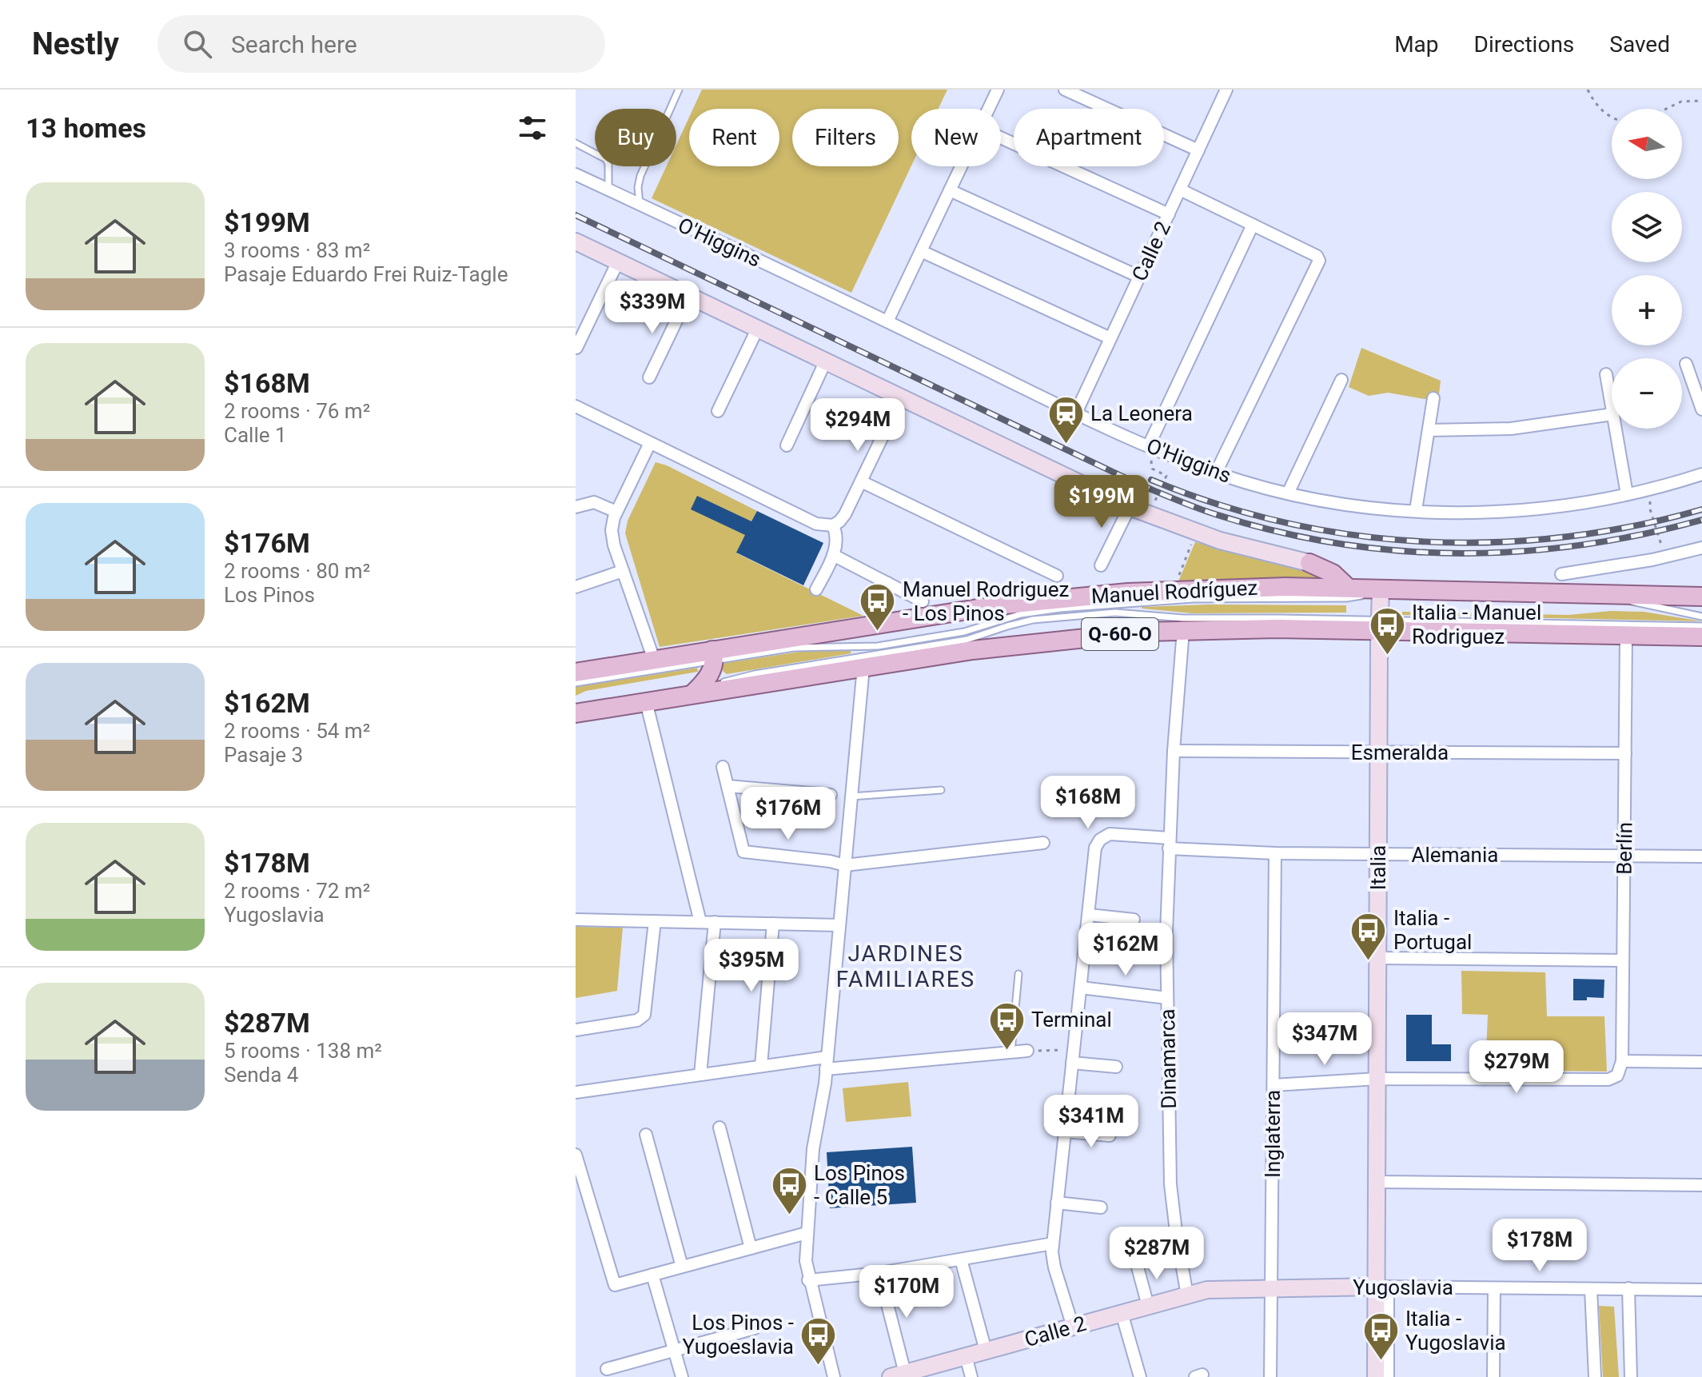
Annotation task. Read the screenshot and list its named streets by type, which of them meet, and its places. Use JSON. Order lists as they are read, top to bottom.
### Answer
{
  "streets": {
    "main road": ["Manuel Rodríguez", "Q-60-O"],
    "street": [
      "O'Higgins",
      "Calle 2",
      "Esmeralda",
      "Berlín",
      "Alemania",
      "Italia",
      "Dinamarca",
      "Inglaterra",
      "Yugoslavia"
    ]
  },
  "crossings": [
    ["O'Higgins", "Calle 2"],
    ["Calle 2", "Dinamarca"],
    ["Calle 2", "Yugoslavia"],
    ["Manuel Rodríguez", "Berlín"],
    ["Manuel Rodríguez", "Italia"],
    ["Manuel Rodríguez", "Dinamarca"],
    ["Esmeralda", "Berlín"],
    ["Esmeralda", "Italia"],
    ["Esmeralda", "Dinamarca"],
    ["Berlín", "Alemania"],
    ["Alemania", "Italia"],
    ["Alemania", "Dinamarca"],
    ["Alemania", "Inglaterra"],
    ["Italia", "Yugoslavia"],
    ["Inglaterra", "Yugoslavia"]
  ],
  "districts": ["JARDINES FAMILIARES"],
  "places": {
    "station": ["La Leonera"],
    "bus stop": [
      "Manuel Rodriguez - Los Pinos",
      "Italia - Manuel Rodriguez",
      "Italia - Portugal",
      "Terminal",
      "Los Pinos - Calle 5",
      "Italia - Yugoslavia",
      "Los Pinos - Yugoeslavia"
    ]
  },
  "north": "left",
  "page": {
    "header": "Nestly",
    "search": "Search here",
    "nav": ["Map", "Directions", "Saved"],
    "heading": "13 homes",
    "map_buttons": ["+", "−"],
    "chip": [
      "Buy",
      "Rent",
      "Filters",
      "New",
      "Apartment"
    ],
    "list": [
      {
        "name": "$199M",
        "note": "3 rooms · 83 m² · Pasaje Eduardo Frei Ruiz-Tagle"
      },
      {
        "name": "$168M",
        "note": "2 rooms · 76 m² · Calle 1"
      },
      {
        "name": "$176M",
        "note": "2 rooms · 80 m² · Los Pinos"
      },
      {
        "name": "$162M",
        "note": "2 rooms · 54 m² · Pasaje 3"
      },
      {
        "name": "$178M",
        "note": "2 rooms · 72 m² · Yugoslavia"
      },
      {
        "name": "$287M",
        "note": "5 rooms · 138 m² · Senda 4"
      }
    ],
    "price": [
      "$339M",
      "$294M",
      "$199M",
      "$168M",
      "$176M",
      "$162M",
      "$395M",
      "$347M",
      "$279M",
      "$341M",
      "$178M",
      "$287M",
      "$170M"
    ]
  }
}
